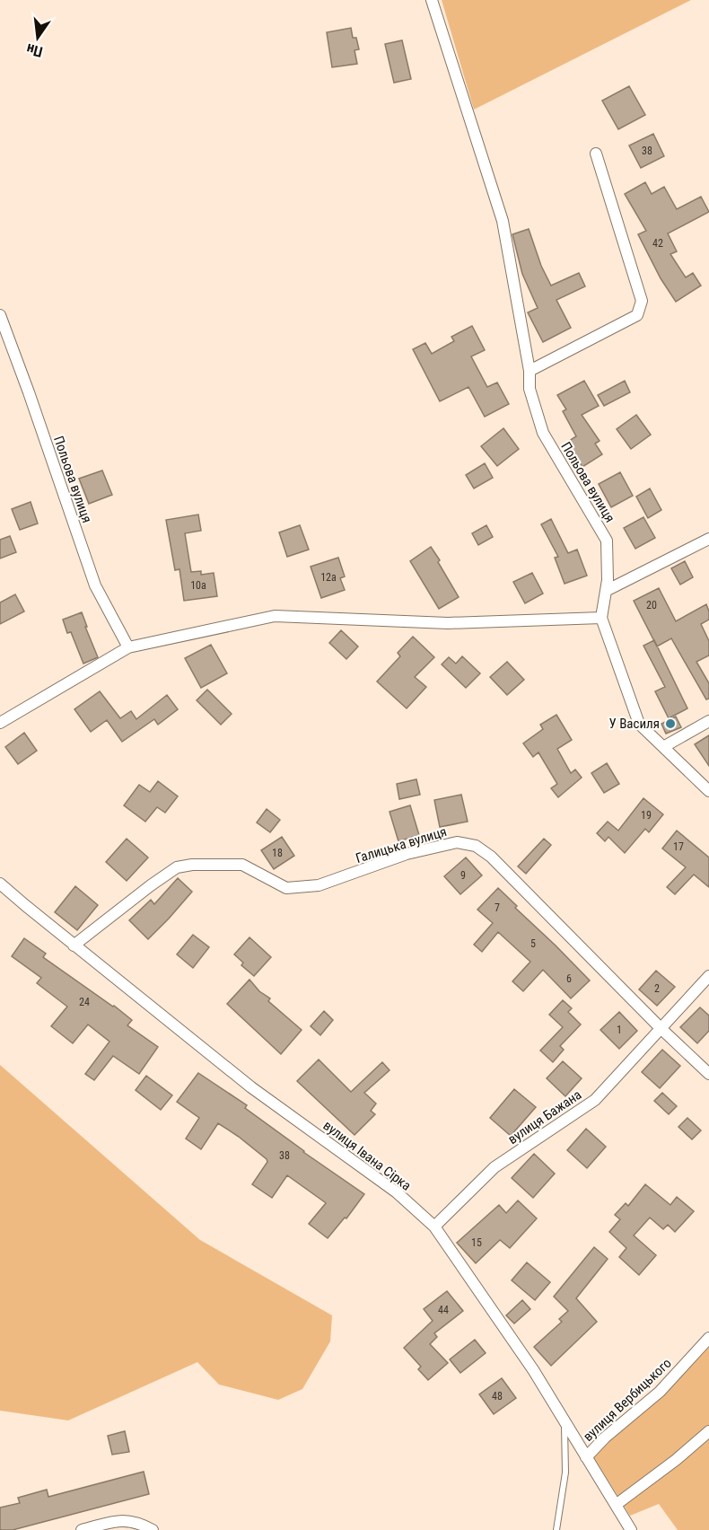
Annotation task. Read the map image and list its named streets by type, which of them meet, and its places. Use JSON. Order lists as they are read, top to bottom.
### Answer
{
  "streets": {
    "street": [
      "Польова вулиця",
      "Галицька вулиця",
      "вулиця Бажана",
      "вулиця Івана Сірка",
      "вулиця Вербицького"
    ]
  },
  "crossings": [
    ["Галицька вулиця", "вулиця Бажана"],
    ["Галицька вулиця", "вулиця Івана Сірка"],
    ["вулиця Бажана", "вулиця Івана Сірка"],
    ["вулиця Івана Сірка", "вулиця Вербицького"]
  ],
  "places": ["У Василя"],
  "house_numbers": [
    "38",
    "42",
    "12а",
    "10а",
    "20",
    "19",
    "17",
    "18",
    "9",
    "7",
    "5",
    "6",
    "2",
    "24",
    "1",
    "38",
    "15",
    "44",
    "48"
  ],
  "north": "bottom"
}
